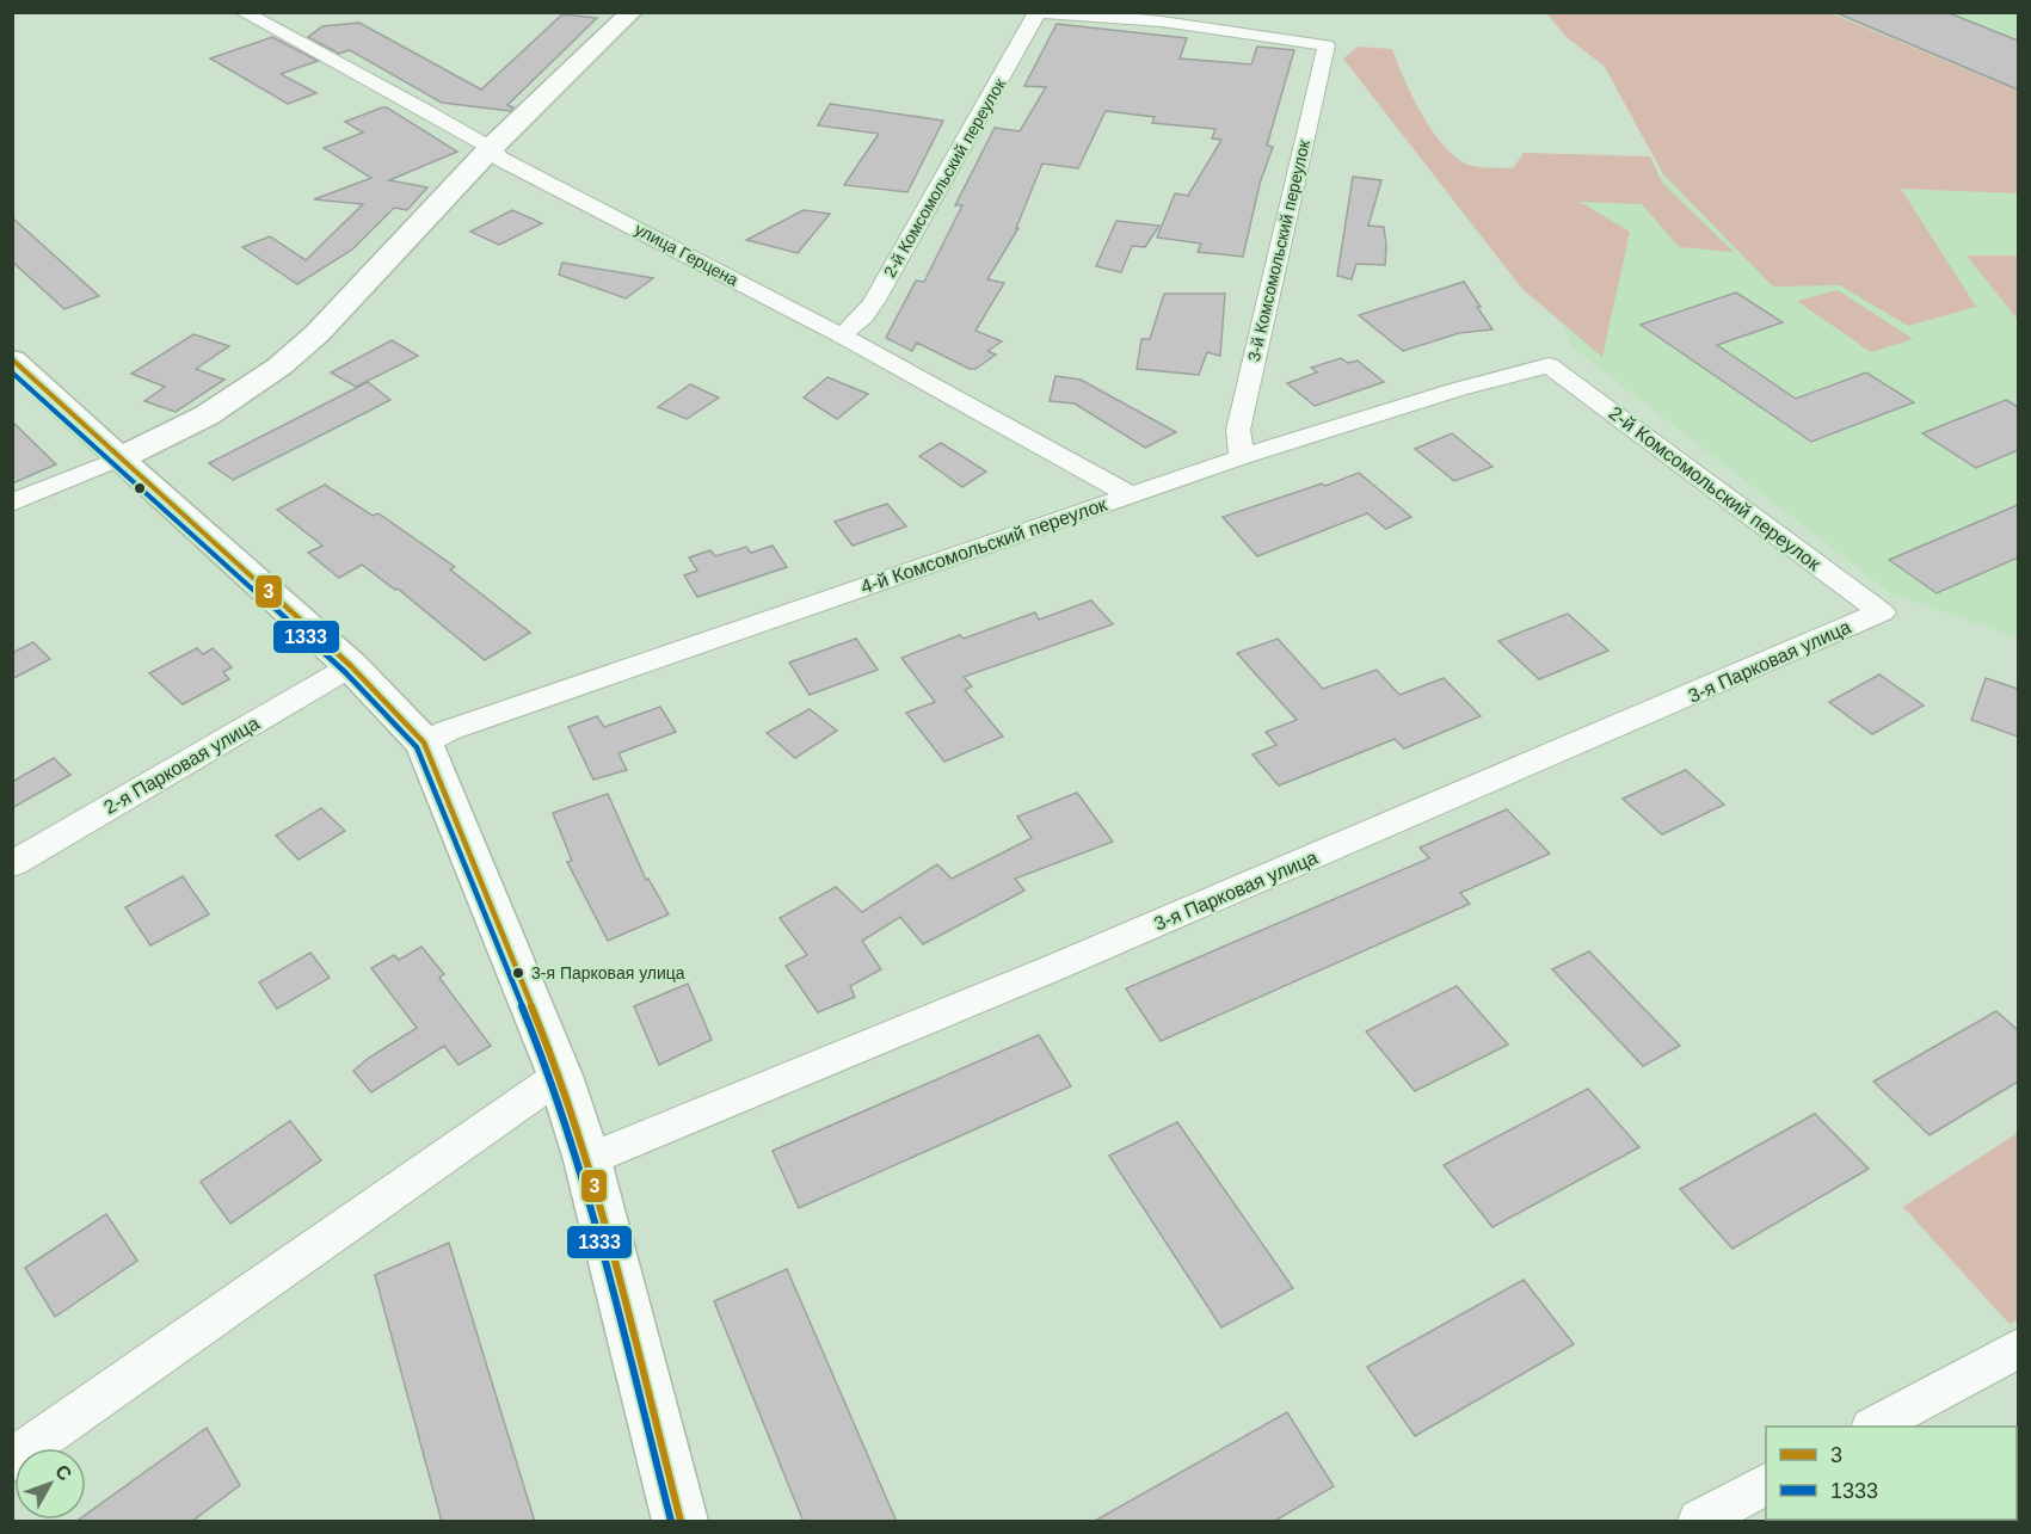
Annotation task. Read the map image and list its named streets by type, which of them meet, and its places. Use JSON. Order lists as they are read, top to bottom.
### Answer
{
  "streets": {
    "street": [
      "2-й Комсомольский переулок",
      "3-й Комсомольский переулок",
      "улица Герцена",
      "4-й Комсомольский переулок",
      "3-я Парковая улица",
      "2-я Парковая улица"
    ]
  },
  "crossings": [
    ["2-й Комсомольский переулок", "улица Герцена"],
    ["2-й Комсомольский переулок", "4-й Комсомольский переулок"],
    ["2-й Комсомольский переулок", "3-я Парковая улица"],
    ["3-й Комсомольский переулок", "4-й Комсомольский переулок"],
    ["улица Герцена", "4-й Комсомольский переулок"]
  ],
  "places": ["3-я Парковая улица"],
  "lines": ["transit line 3", "transit line 1333"],
  "legend": ["3", "1333"],
  "north": "top right"
}
